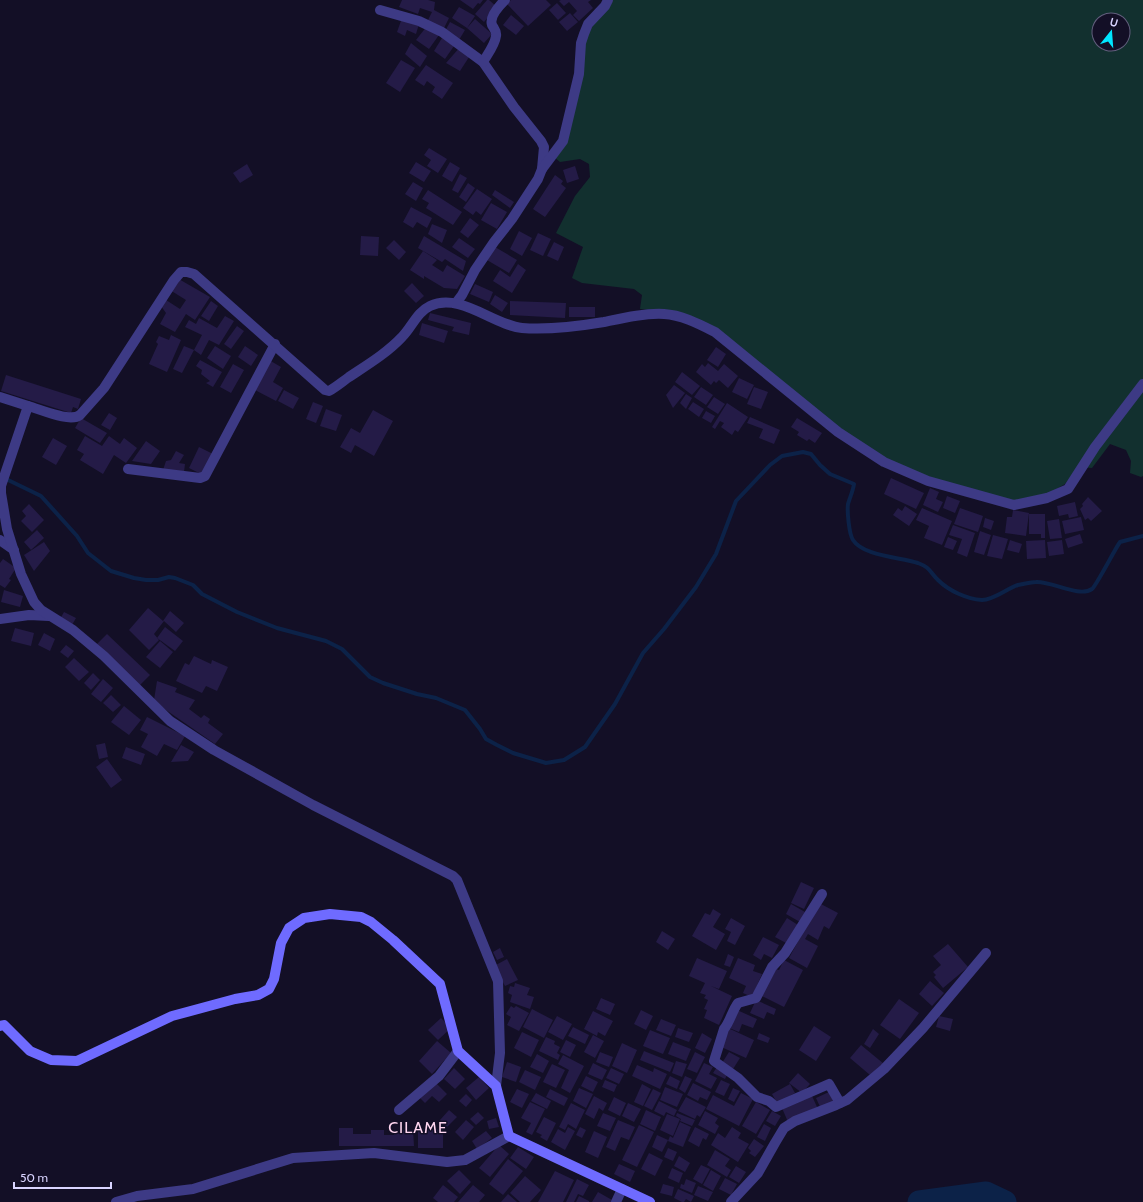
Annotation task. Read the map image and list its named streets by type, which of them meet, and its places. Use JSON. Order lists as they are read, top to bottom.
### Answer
{
  "districts": ["CILAME"],
  "scale_bar": "50 m",
  "north": "top"
}
